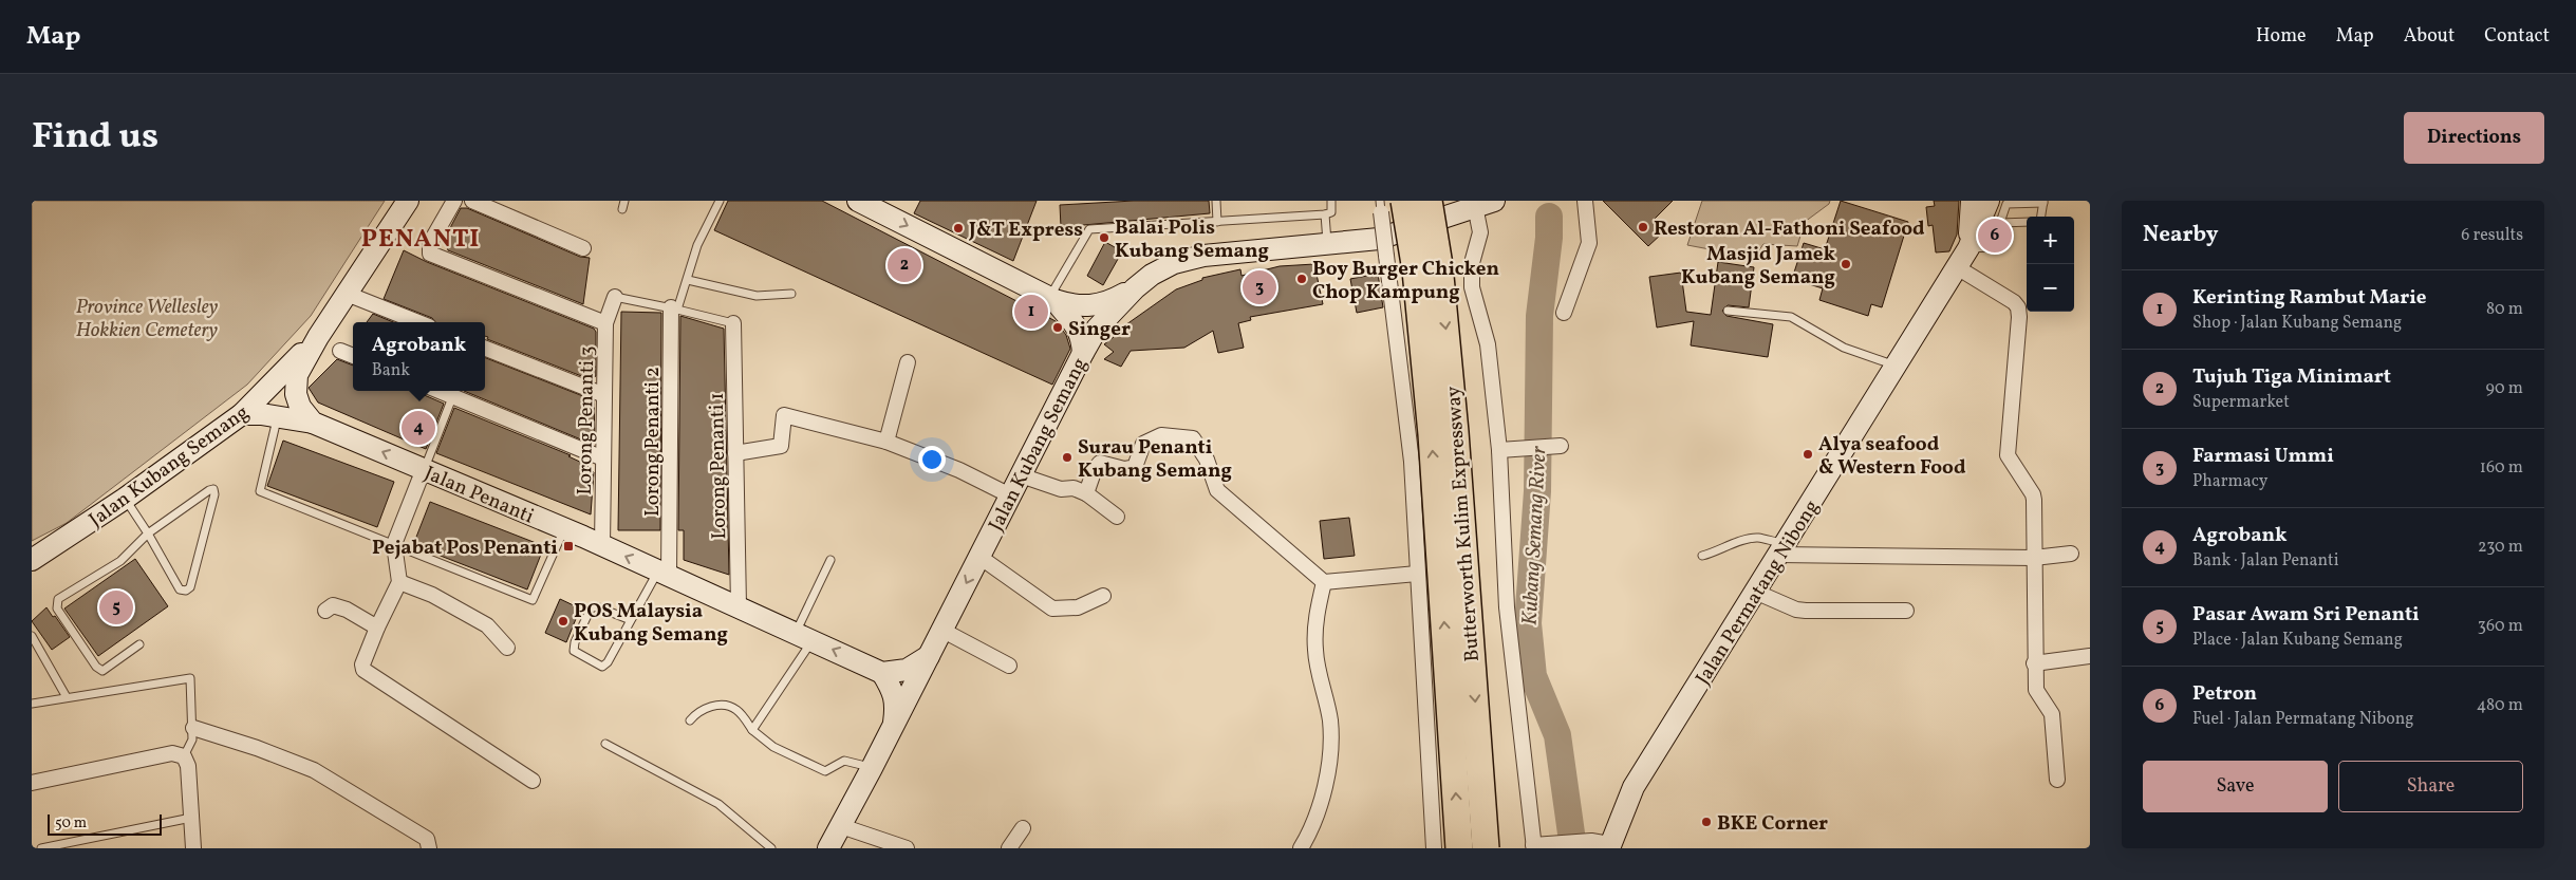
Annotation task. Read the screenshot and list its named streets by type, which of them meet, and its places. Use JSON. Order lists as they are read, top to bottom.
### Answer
{
  "streets": {
    "highway": ["Butterworth Kulim Expressway"],
    "main road": ["Jalan Kubang Semang", "Jalan Penanti", "Jalan Permatang Nibong"],
    "street": ["Lorong Penanti 3", "Lorong Penanti 2", "Lorong Penanti 1"]
  },
  "crossings": [
    ["Lorong Penanti 3", "Jalan Penanti"],
    ["Lorong Penanti 2", "Jalan Penanti"],
    ["Jalan Kubang Semang", "Jalan Penanti"],
    ["Lorong Penanti 1", "Jalan Penanti"]
  ],
  "one_way": ["Jalan Penanti"],
  "districts": ["PENANTI"],
  "water": ["Kubang Semang River"],
  "parks": ["Province Wellesley Hokkien Cemetery"],
  "places": {
    "other": [
      "Restoran Al-Fathoni Seafood",
      "J&T Express",
      "Balai Polis Kubang Semang",
      "Masjid Jamek Kubang Semang",
      "Boy Burger Chicken Chop Kampung",
      "Singer",
      "Alya seafood & Western Food",
      "Surau Penanti Kubang Semang",
      "POS Malaysia Kubang Semang",
      "BKE Corner"
    ],
    "transit": ["Pejabat Pos Penanti"]
  },
  "scale_bar": "50 m",
  "page": {
    "header": "Map",
    "nav": [
      "Home",
      "Map",
      "About",
      "Contact"
    ],
    "title": "Find us",
    "buttons": [
      "Directions",
      ["Save", "Share"]
    ],
    "heading": ["Nearby", "6 results"],
    "map_buttons": ["+", "−"],
    "pins": [
      "6",
      "2",
      "3",
      "1",
      "4",
      "5"
    ],
    "list": [
      {
        "mark": "1",
        "name": "Kerinting Rambut Marie",
        "note": "Shop · Jalan Kubang Semang",
        "value": "80 m"
      },
      {
        "mark": "2",
        "name": "Tujuh Tiga Minimart",
        "note": "Supermarket",
        "value": "90 m"
      },
      {
        "mark": "3",
        "name": "Farmasi Ummi",
        "note": "Pharmacy",
        "value": "160 m"
      },
      {
        "mark": "4",
        "name": "Agrobank",
        "note": "Bank · Jalan Penanti",
        "value": "230 m"
      },
      {
        "mark": "5",
        "name": "Pasar Awam Sri Penanti",
        "note": "Place · Jalan Kubang Semang",
        "value": "360 m"
      },
      {
        "mark": "6",
        "name": "Petron",
        "note": "Fuel · Jalan Permatang Nibong",
        "value": "480 m"
      }
    ],
    "popup": ["Agrobank", "Bank"],
    "scale": "50 m"
  }
}
